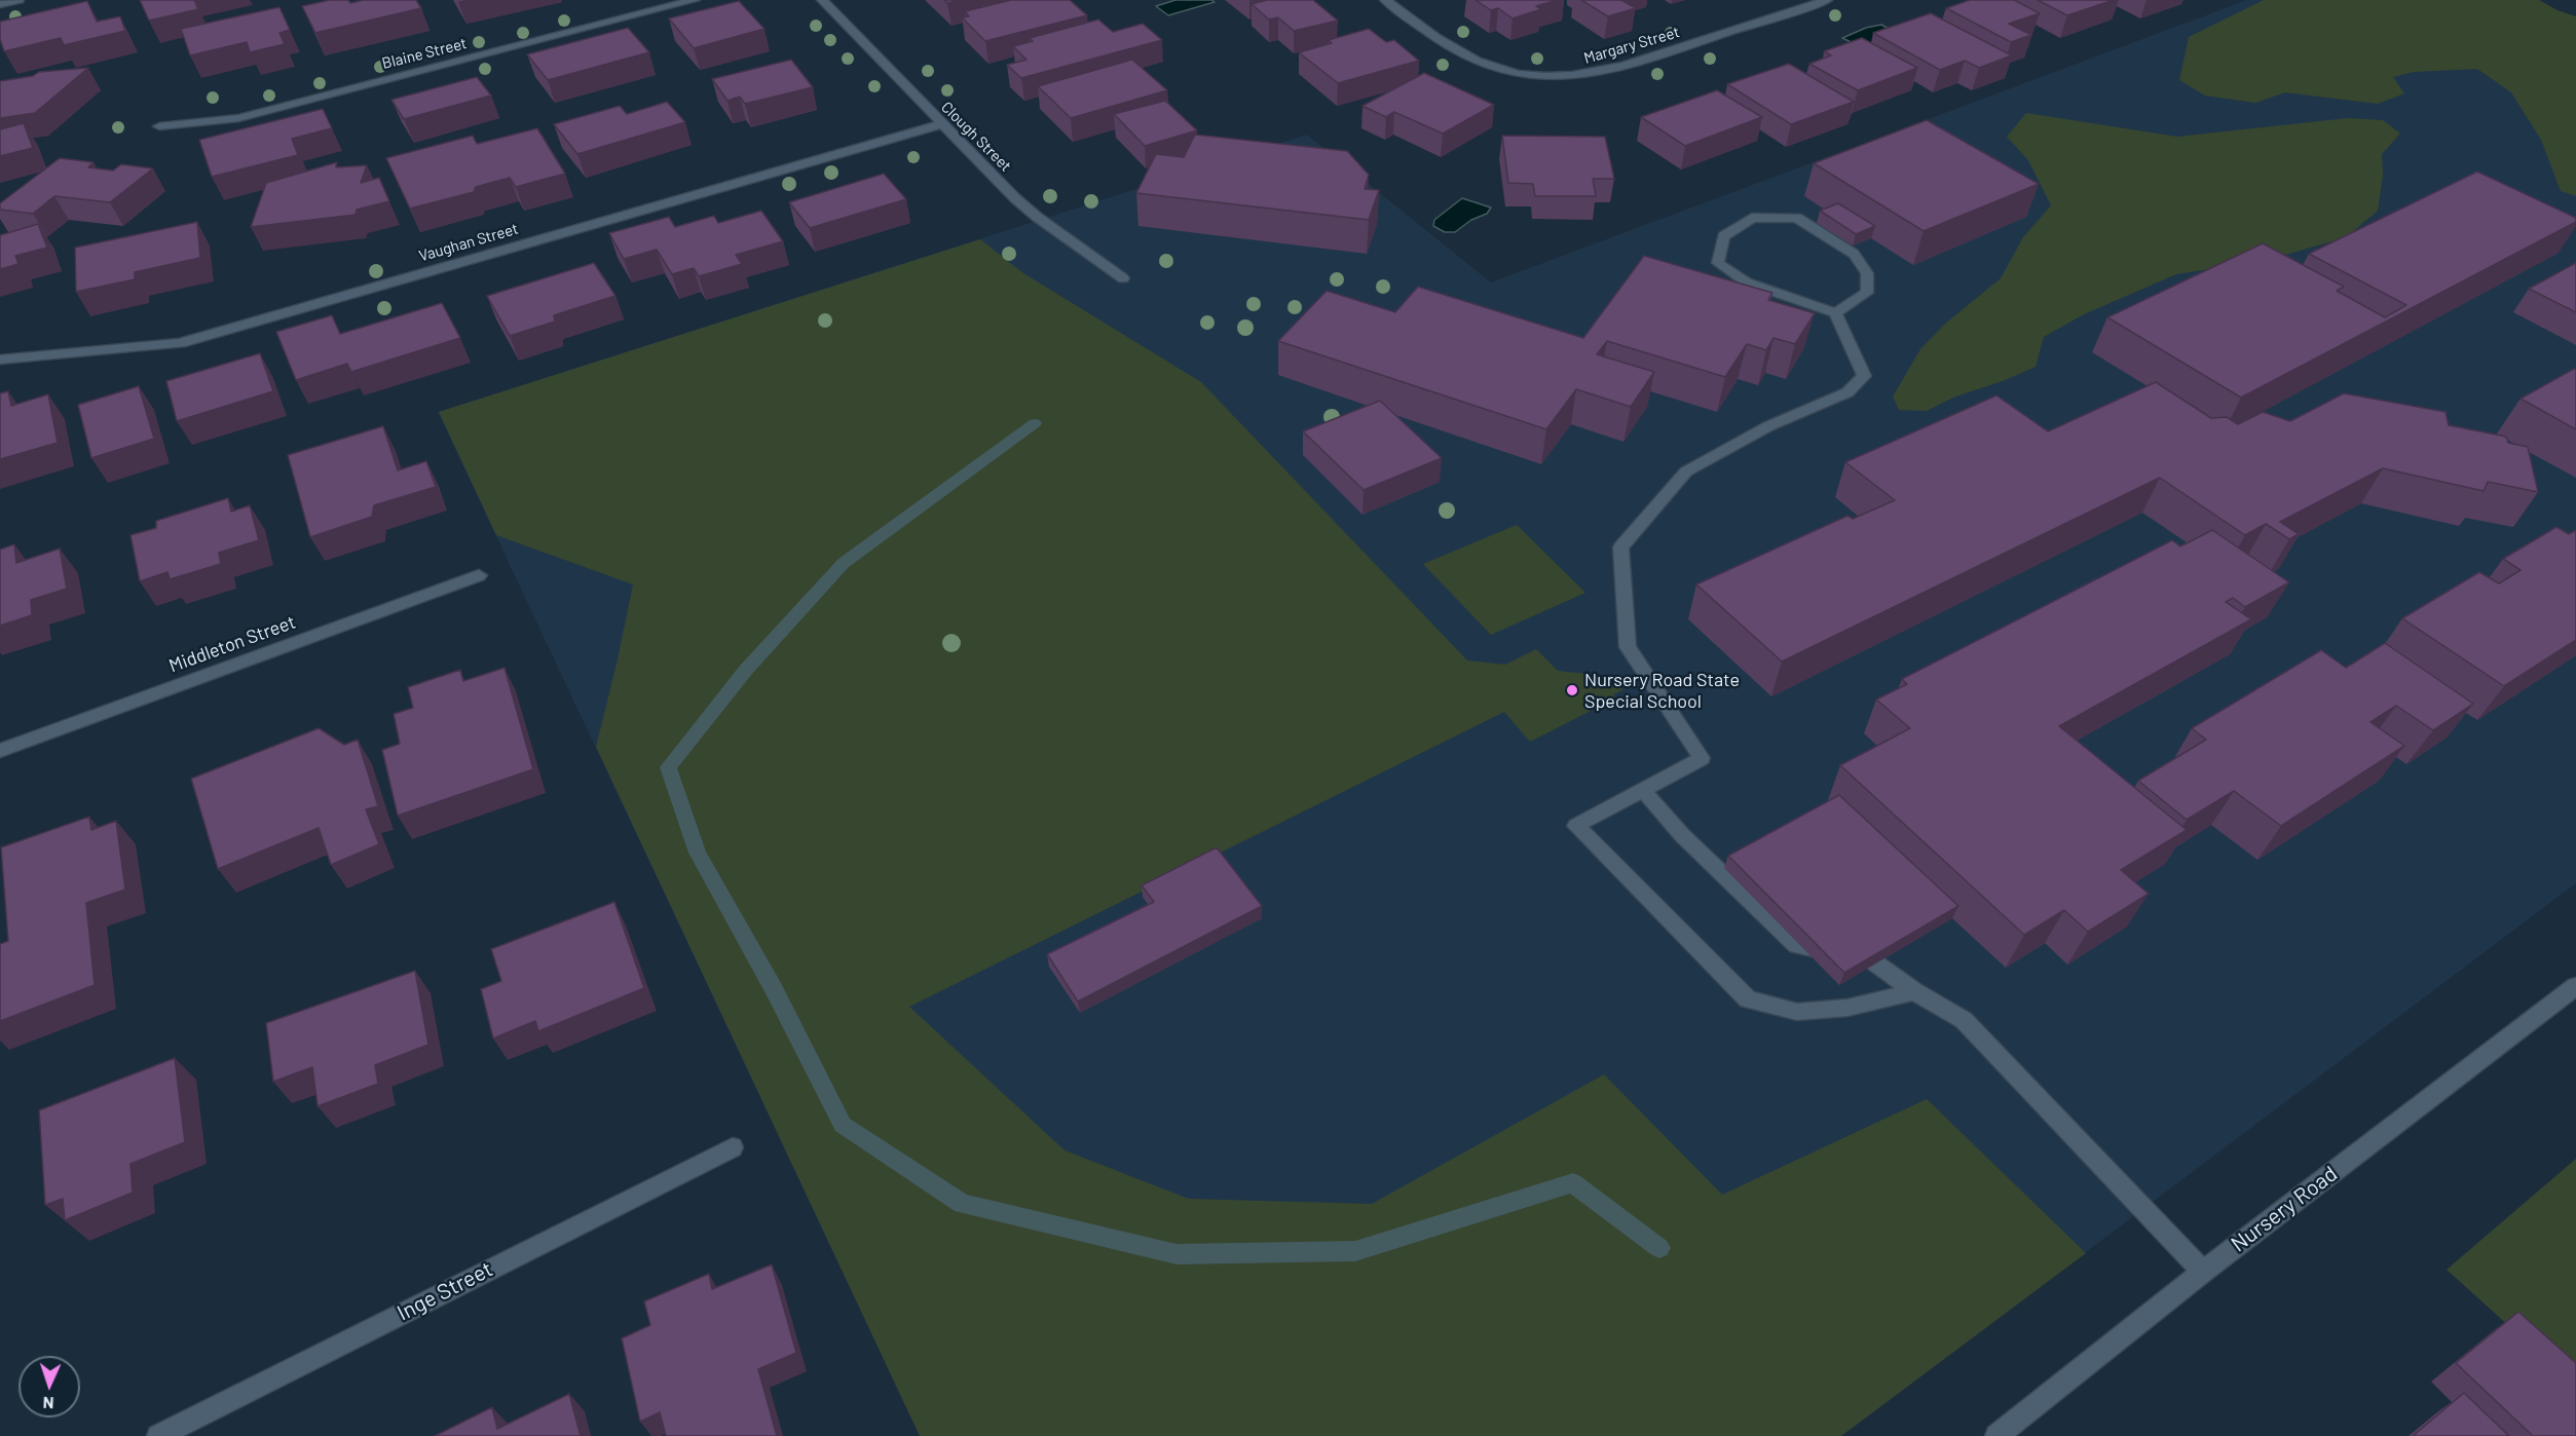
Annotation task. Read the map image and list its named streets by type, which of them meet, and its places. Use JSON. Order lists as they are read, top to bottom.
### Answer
{
  "streets": {
    "street": [
      "Margary Street",
      "Blaine Street",
      "Clough Street",
      "Vaughan Street",
      "Middleton Street",
      "Nursery Road",
      "Inge Street"
    ]
  },
  "crossings": [
    ["Clough Street", "Vaughan Street"]
  ],
  "places": ["Nursery Road State Special School"],
  "north": "bottom"
}
